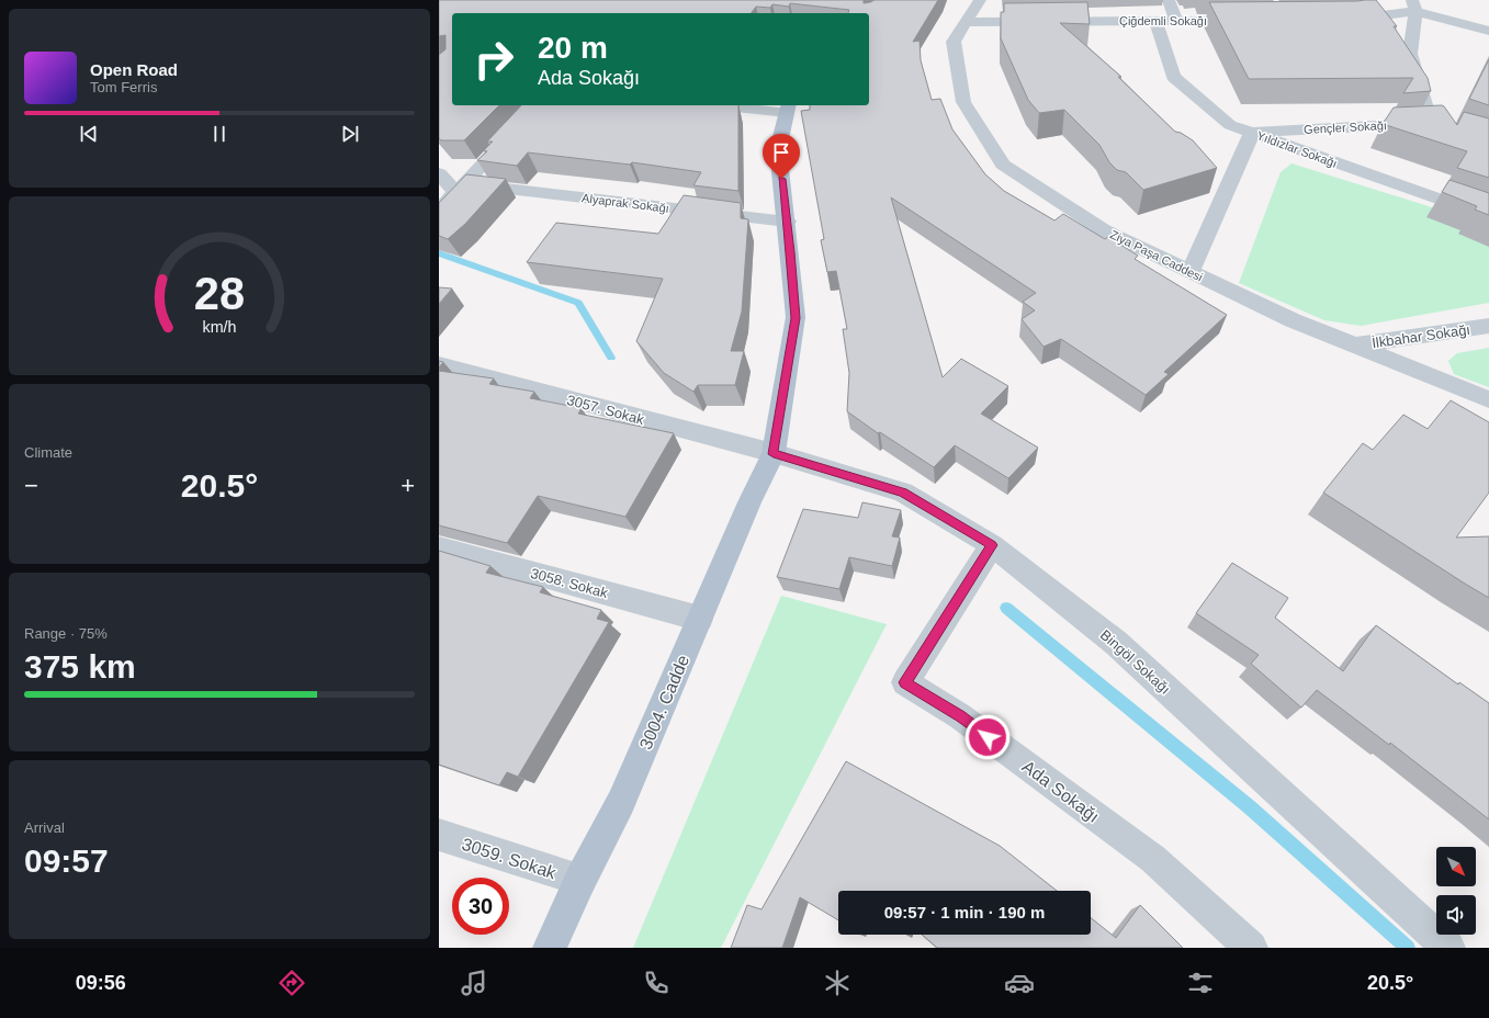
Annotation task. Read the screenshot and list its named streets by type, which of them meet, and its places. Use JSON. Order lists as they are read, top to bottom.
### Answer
{
  "streets": {
    "main road": ["3004. Cadde"],
    "street": [
      "Çiğdemli Sokağı",
      "Gençler Sokağı",
      "Yıldızlar Sokağı",
      "Alyaprak Sokağı",
      "Ziya Paşa Caddesi",
      "İlkbahar Sokağı",
      "3057. Sokak",
      "3058. Sokak",
      "Bingöl Sokağı",
      "Ada Sokağı",
      "3059. Sokak"
    ]
  },
  "crossings": [
    ["Çiğdemli Sokağı", "Yıldızlar Sokağı"],
    ["Çiğdemli Sokağı", "Ziya Paşa Caddesi"],
    ["Gençler Sokağı", "Yıldızlar Sokağı"],
    ["Alyaprak Sokağı", "3004. Cadde"],
    ["Ziya Paşa Caddesi", "İlkbahar Sokağı"],
    ["3057. Sokak", "Bingöl Sokağı"],
    ["3057. Sokak", "3004. Cadde"],
    ["3058. Sokak", "3004. Cadde"],
    ["Bingöl Sokağı", "3004. Cadde"],
    ["Bingöl Sokağı", "Ada Sokağı"],
    ["3004. Cadde", "3059. Sokak"]
  ],
  "north": "bottom right",
  "page": {
    "turn": ["20 m", "Ada Sokağı"],
    "song": ["Open Road", "Tom Ferris"],
    "tile": [
      "Climate",
      ["Range · 75%", "375 km"],
      ["Arrival", "09:57"]
    ],
    "heat": ["−", "20.5°", "+"],
    "limit": "30",
    "trip": "09:57 · 1 min · 190 m",
    "tabs": ["09:56", "20.5°"],
    "gauge": ["28", "km/h"]
  }
}
